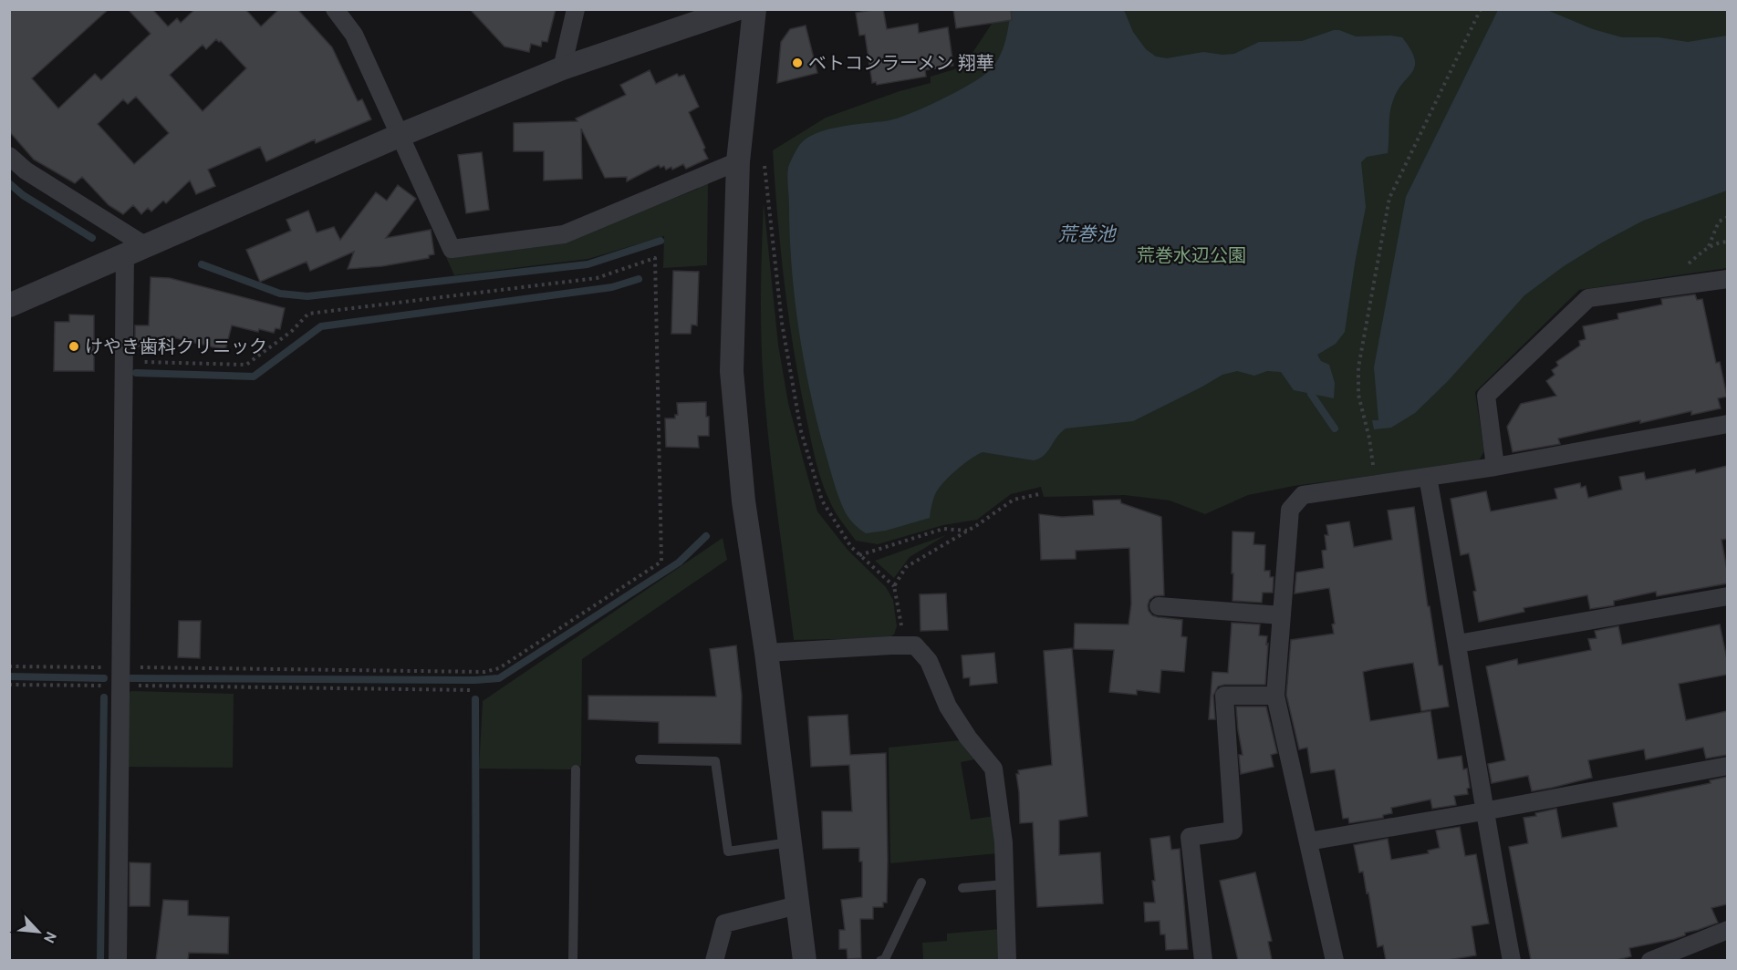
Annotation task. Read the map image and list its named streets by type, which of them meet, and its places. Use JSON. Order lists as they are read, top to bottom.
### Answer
{
  "water": ["荒巻池"],
  "parks": ["荒巻水辺公園"],
  "places": ["ベトコンラーメン 翔華", "けやき歯科クリニック"],
  "north": "bottom right"
}
